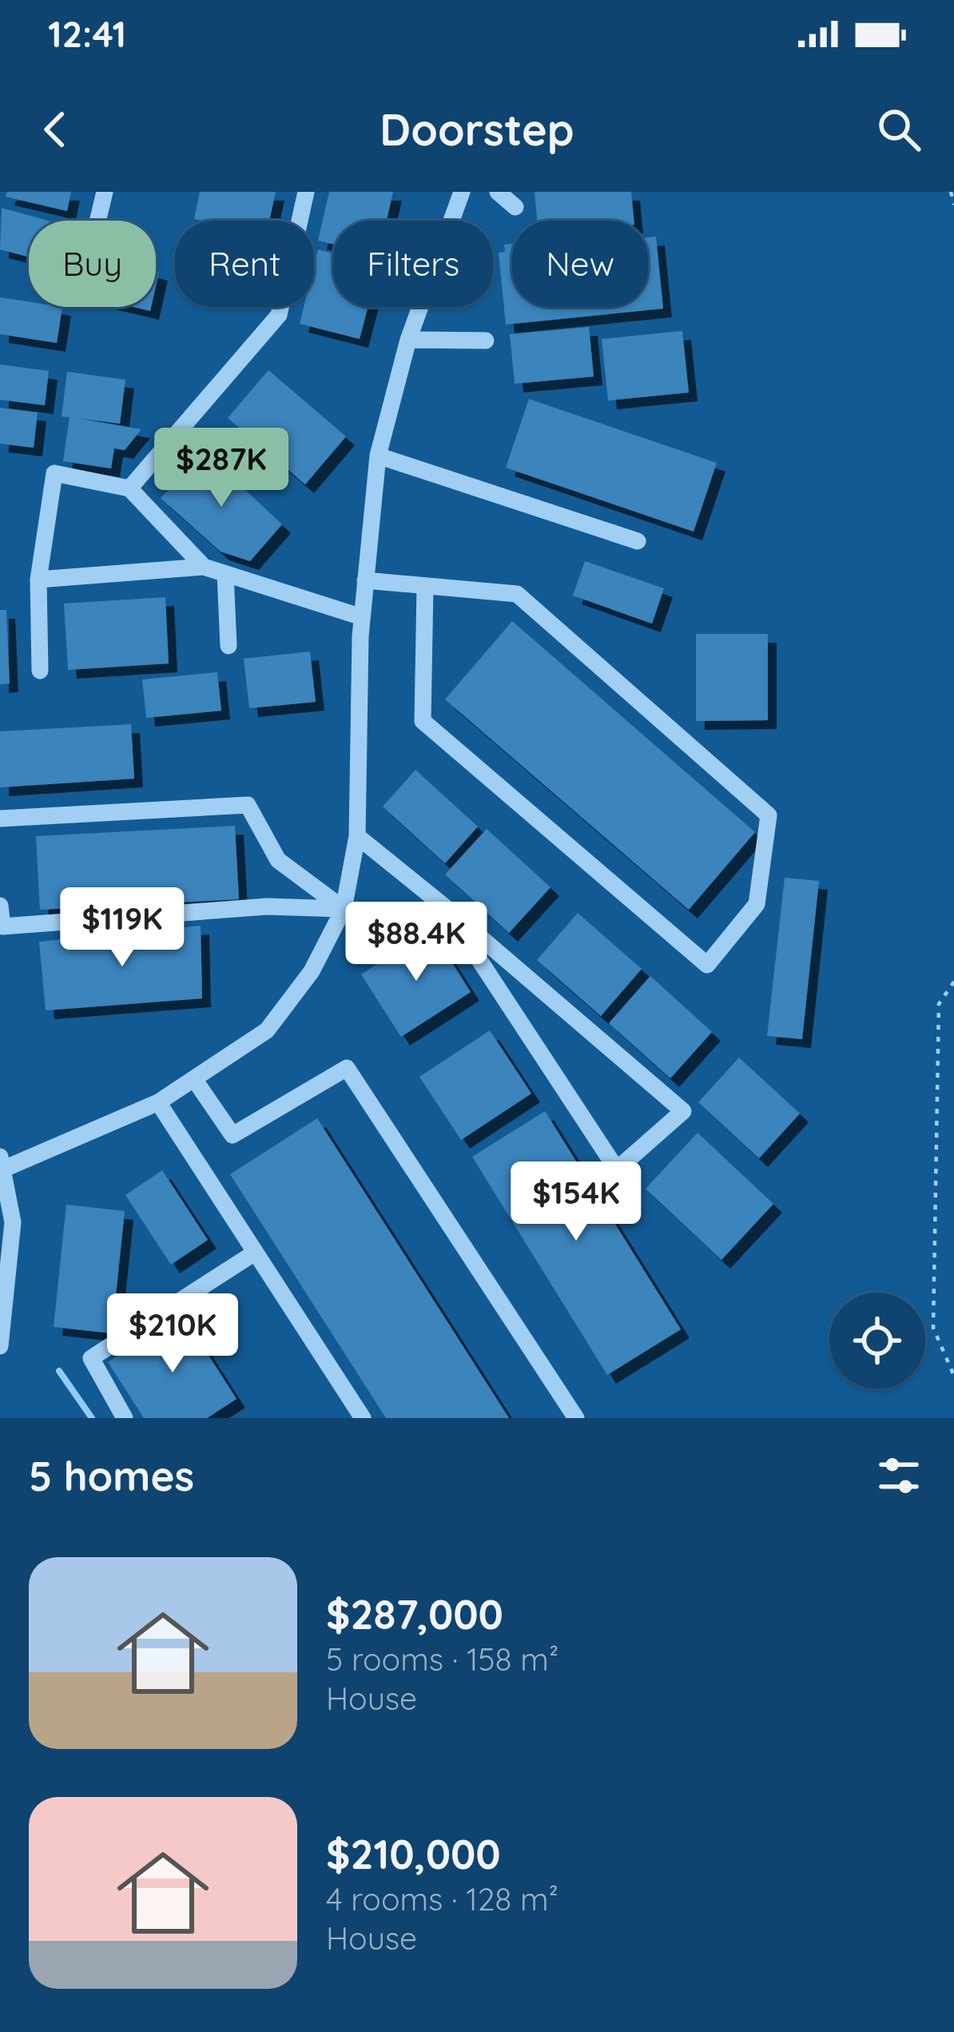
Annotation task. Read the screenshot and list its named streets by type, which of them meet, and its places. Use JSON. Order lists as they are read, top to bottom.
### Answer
{
  "page": {
    "status": "12:41",
    "header": "Doorstep",
    "chip": [
      "Buy",
      "Rent",
      "Filters",
      "New"
    ],
    "price": [
      "$287K",
      "$119K",
      "$88.4K",
      "$154K",
      "$210K"
    ],
    "heading": "5 homes",
    "list": [
      {
        "name": "$287,000",
        "note": "5 rooms · 158 m² · House"
      },
      {
        "name": "$210,000",
        "note": "4 rooms · 128 m² · House"
      }
    ]
  }
}
